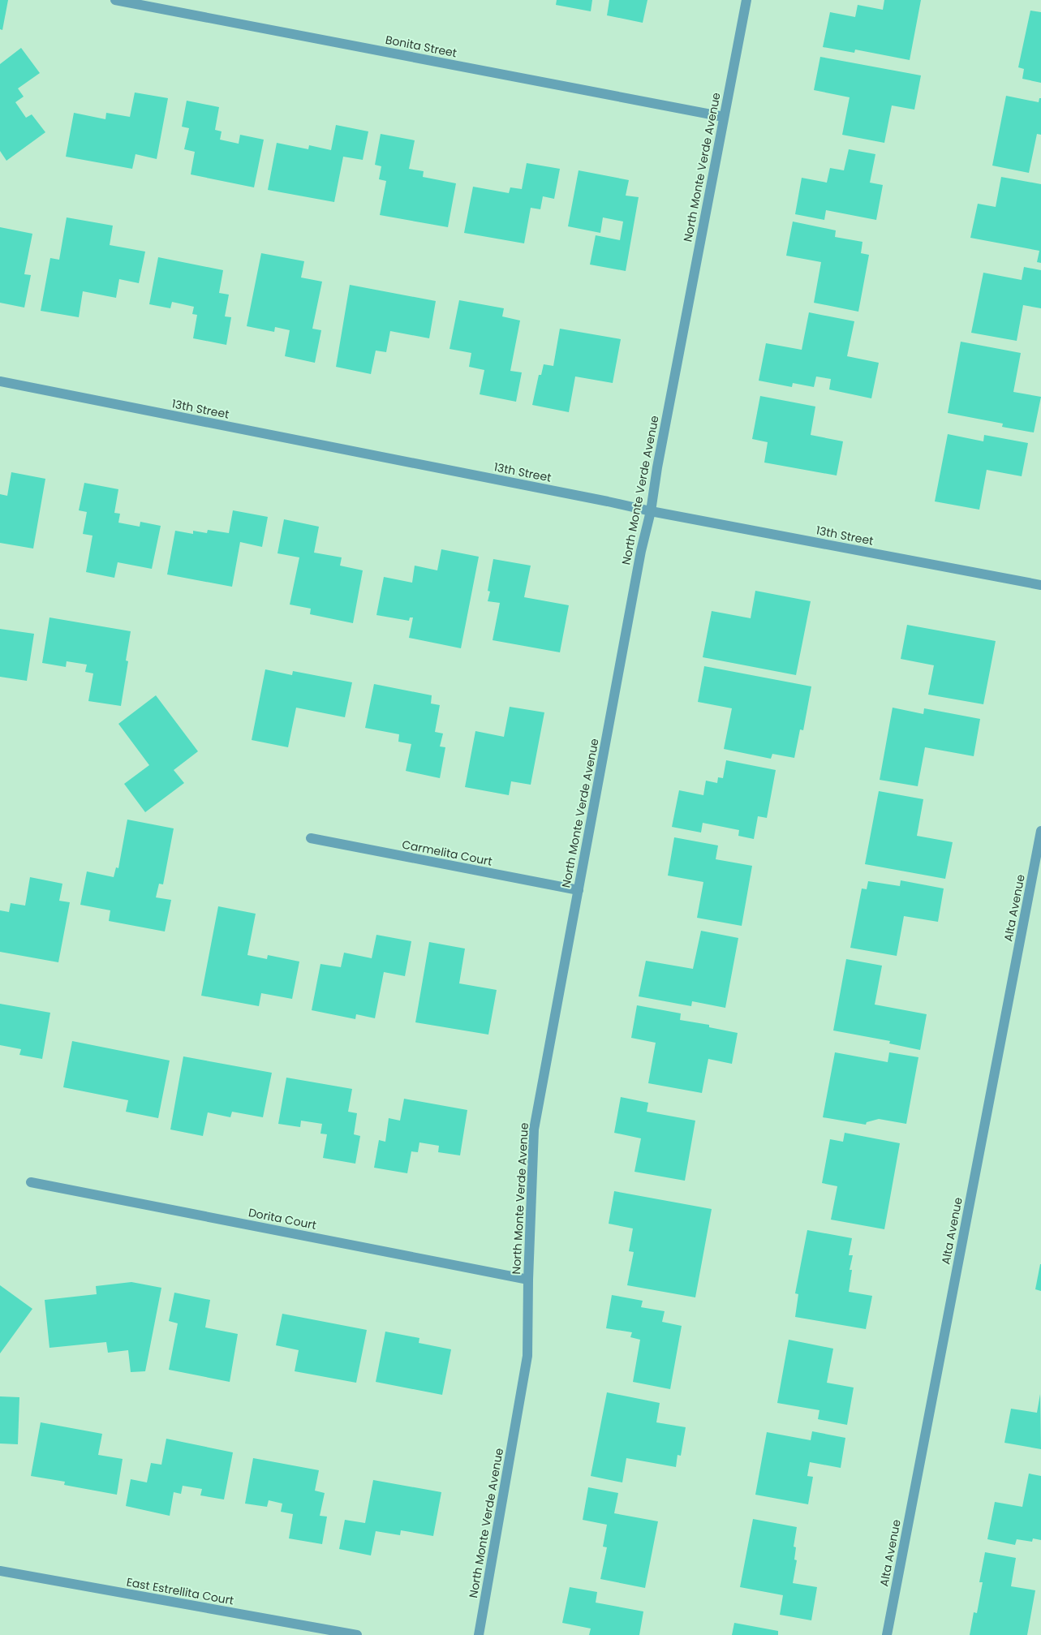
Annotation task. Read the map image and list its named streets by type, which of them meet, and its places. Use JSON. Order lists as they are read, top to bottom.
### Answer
{
  "streets": {
    "street": [
      "Bonita Street",
      "North Monte Verde Avenue",
      "13th Street",
      "Carmelita Court",
      "Alta Avenue",
      "Dorita Court",
      "East Estrellita Court"
    ]
  },
  "crossings": [
    ["Bonita Street", "North Monte Verde Avenue"],
    ["North Monte Verde Avenue", "13th Street"],
    ["North Monte Verde Avenue", "Carmelita Court"],
    ["North Monte Verde Avenue", "Dorita Court"]
  ]
}
